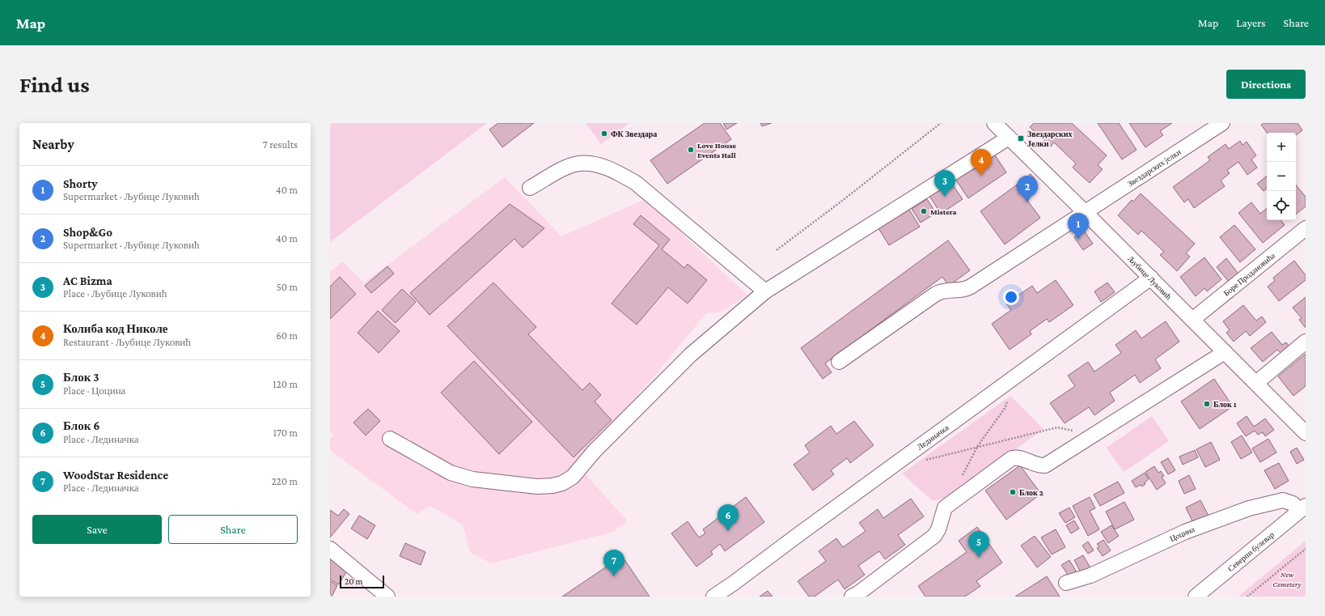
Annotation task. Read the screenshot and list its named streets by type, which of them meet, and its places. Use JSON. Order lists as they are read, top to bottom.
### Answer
{
  "streets": {
    "street": [
      "Звездарских јелки",
      "Боре Продановића",
      "Љубице Луковић",
      "Лединачка",
      "Цоцина",
      "Северни булевар"
    ]
  },
  "crossings": [
    ["Звездарских јелки", "Љубице Луковић"],
    ["Боре Продановића", "Љубице Луковић"],
    ["Љубице Луковић", "Лединачка"],
    ["Цоцина", "Северни булевар"]
  ],
  "parks": ["New Cemetery"],
  "places": {
    "other": [
      "ФК Звездара",
      "Love House Events Hall",
      "Mistera",
      "Блок 1",
      "Блок 2"
    ],
    "transit": ["Звездарских Јелки"]
  },
  "scale_bar": "20 m",
  "page": {
    "header": "Map",
    "nav": ["Map", "Layers", "Share"],
    "buttons": [
      "Directions",
      ["Save", "Share"]
    ],
    "title": "Find us",
    "heading": ["Nearby", "7 results"],
    "map_buttons": ["+", "−"],
    "pins": [
      "4",
      "3",
      "2",
      "1",
      "6",
      "5",
      "7"
    ],
    "list": [
      {
        "mark": "1",
        "name": "Shorty",
        "note": "Supermarket · Љубице Луковић",
        "value": "40 m"
      },
      {
        "mark": "2",
        "name": "Shop&Go",
        "note": "Supermarket · Љубице Луковић",
        "value": "40 m"
      },
      {
        "mark": "3",
        "name": "AC Bizma",
        "note": "Place · Љубице Луковић",
        "value": "50 m"
      },
      {
        "mark": "4",
        "name": "Колиба код Николе",
        "note": "Restaurant · Љубице Луковић",
        "value": "60 m"
      },
      {
        "mark": "5",
        "name": "Блок 3",
        "note": "Place · Цоцина",
        "value": "120 m"
      },
      {
        "mark": "6",
        "name": "Блок 6",
        "note": "Place · Лединачка",
        "value": "170 m"
      },
      {
        "mark": "7",
        "name": "WoodStar Residence",
        "note": "Place · Лединачка",
        "value": "220 m"
      }
    ],
    "scale": "20 m"
  }
}
